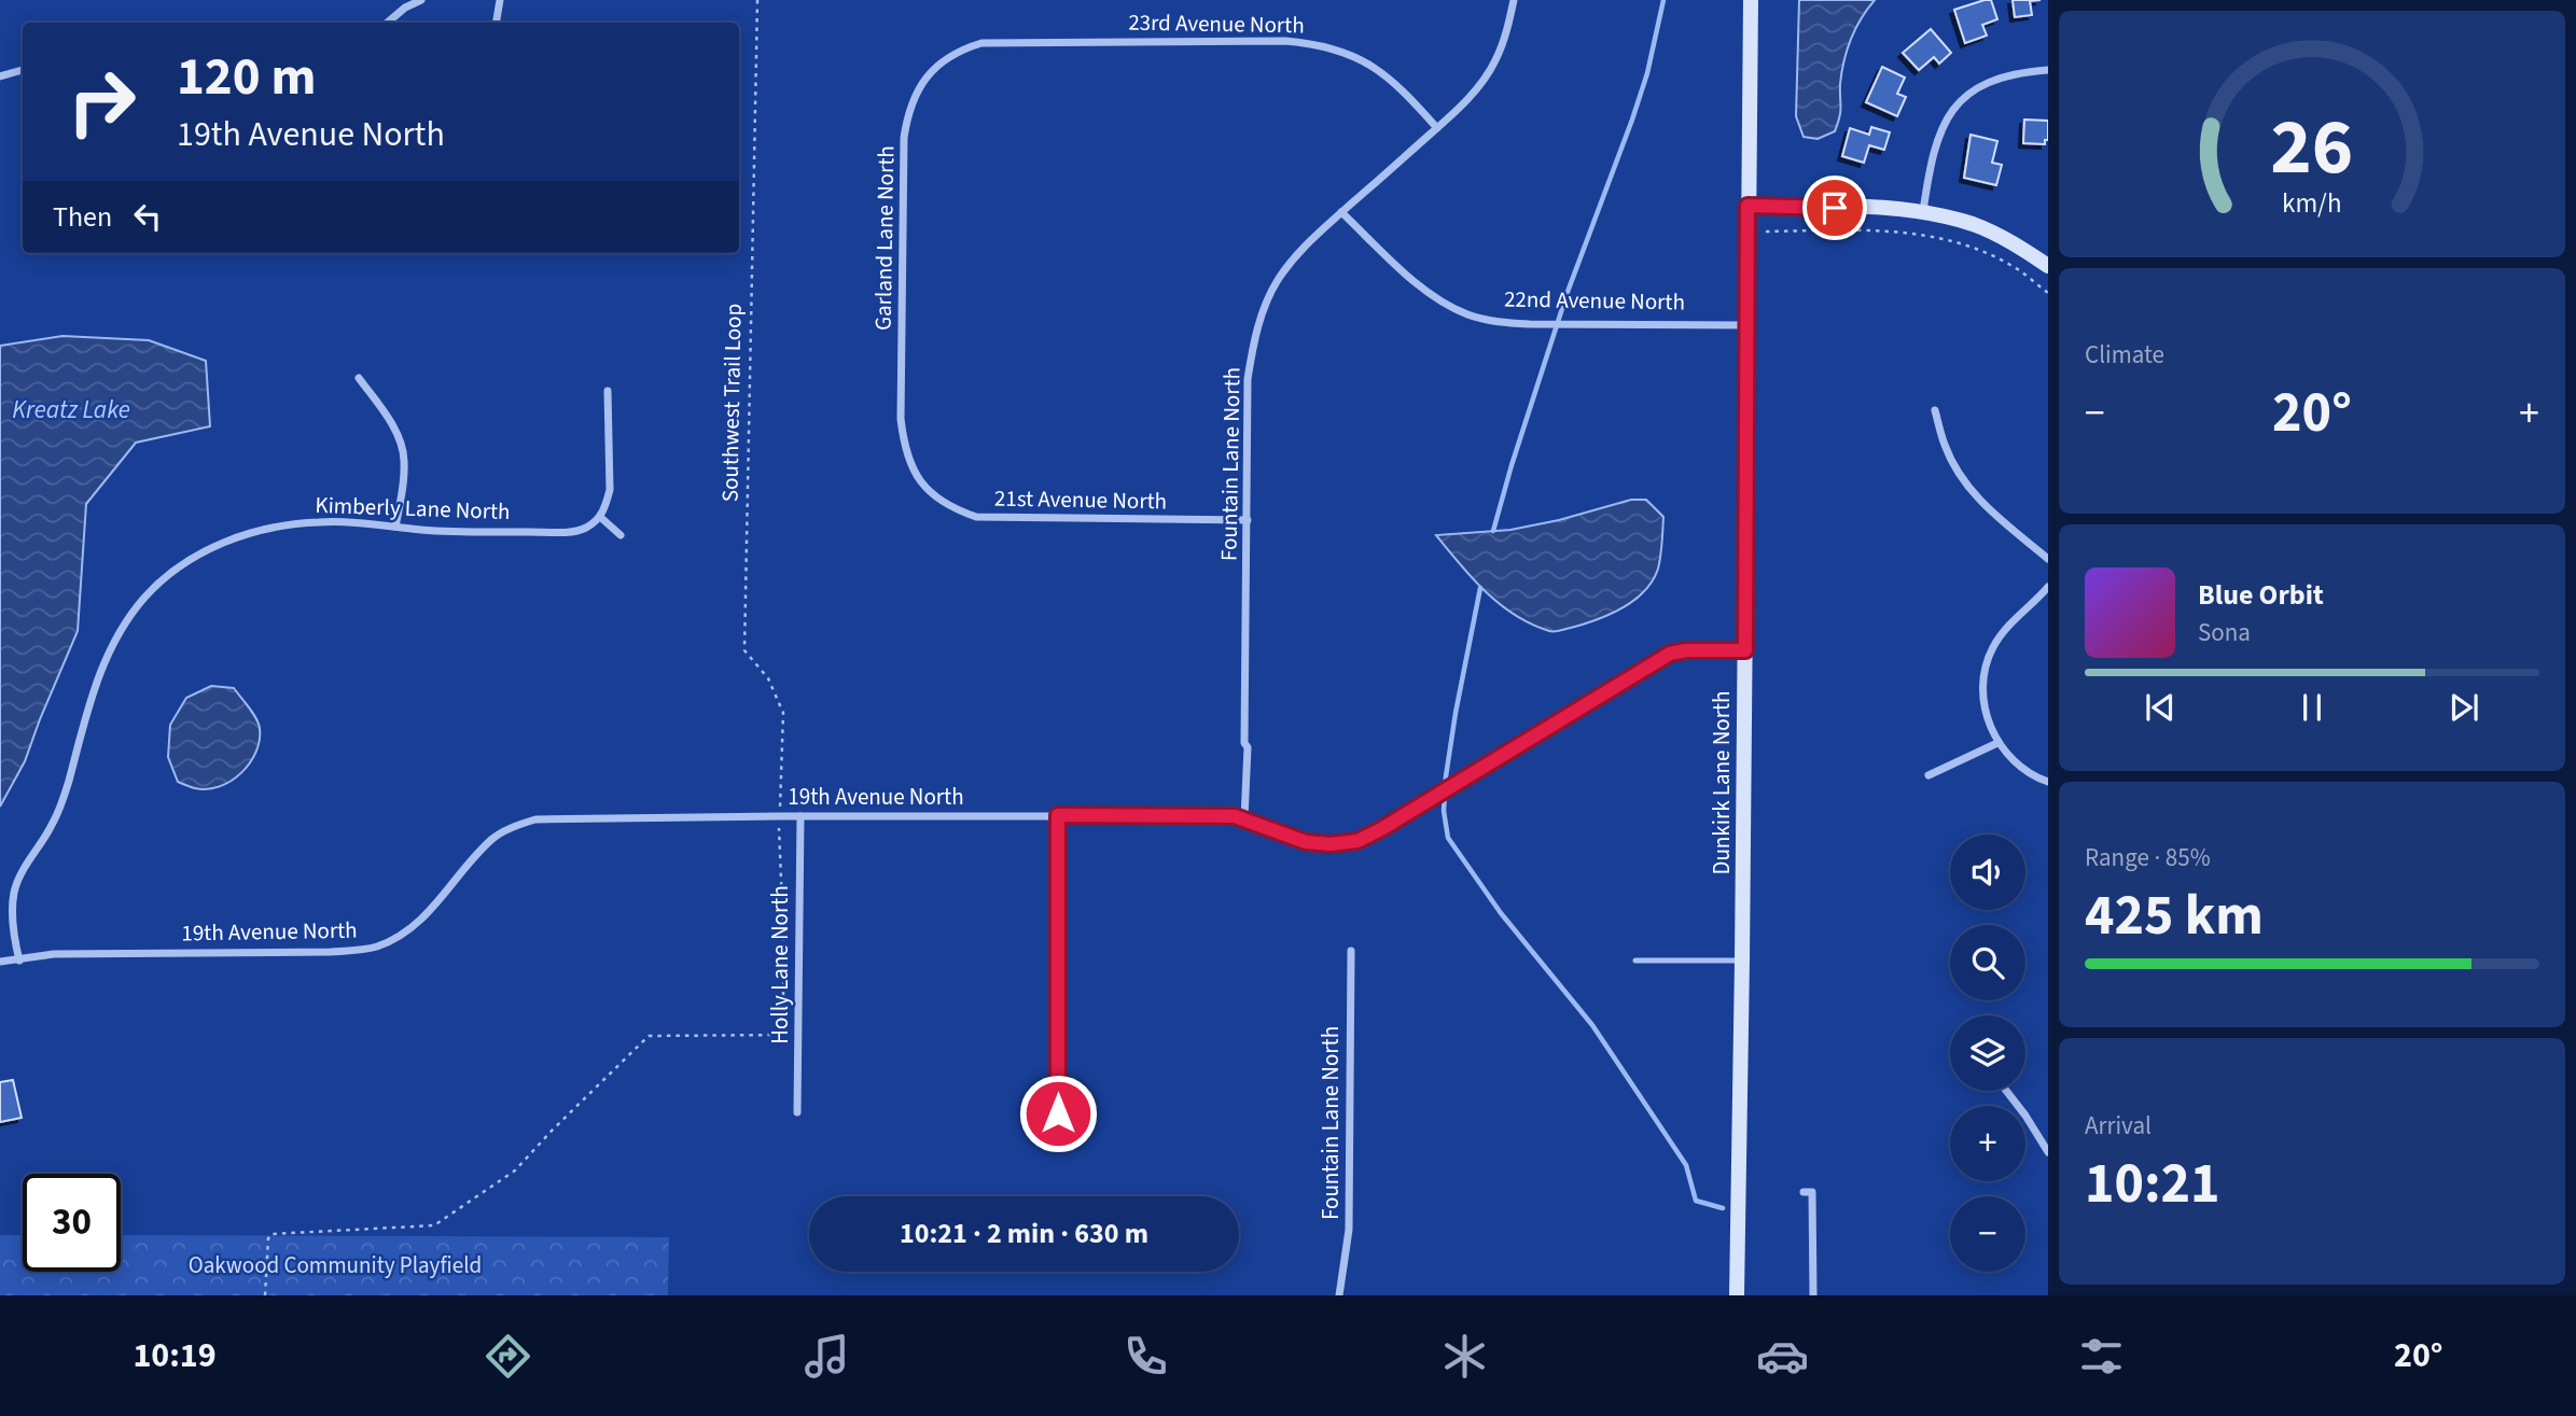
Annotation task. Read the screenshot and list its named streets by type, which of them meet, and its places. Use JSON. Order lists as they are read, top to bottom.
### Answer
{
  "streets": {
    "street": [
      "23rd Avenue North",
      "Garland Lane North",
      "22nd Avenue North",
      "Fountain Lane North",
      "21st Avenue North",
      "Kimberly Lane North",
      "Dunkirk Lane North",
      "19th Avenue North",
      "Holly Lane North"
    ],
    "path": ["Southwest Trail Loop"]
  },
  "crossings": [
    ["23rd Avenue North", "Garland Lane North"],
    ["23rd Avenue North", "Fountain Lane North"],
    ["Garland Lane North", "21st Avenue North"],
    ["22nd Avenue North", "Fountain Lane North"],
    ["22nd Avenue North", "Dunkirk Lane North"],
    ["Fountain Lane North", "21st Avenue North"],
    ["Fountain Lane North", "19th Avenue North"],
    ["Kimberly Lane North", "19th Avenue North"],
    ["Dunkirk Lane North", "19th Avenue North"],
    ["19th Avenue North", "Holly Lane North"]
  ],
  "water": ["Kreatz Lake"],
  "parks": ["Oakwood Community Playfield"],
  "page": {
    "turn": ["120 m", "19th Avenue North"],
    "then": "Then",
    "tile": [
      "Climate",
      ["Range · 85%", "425 km"],
      ["Arrival", "10:21"]
    ],
    "heat": ["−", "20°", "+"],
    "song": ["Blue Orbit", "Sona"],
    "map_buttons": ["+", "−"],
    "limit": "30",
    "trip": "10:21 · 2 min · 630 m",
    "tabs": ["10:19", "20°"],
    "gauge": ["26", "km/h"]
  }
}
